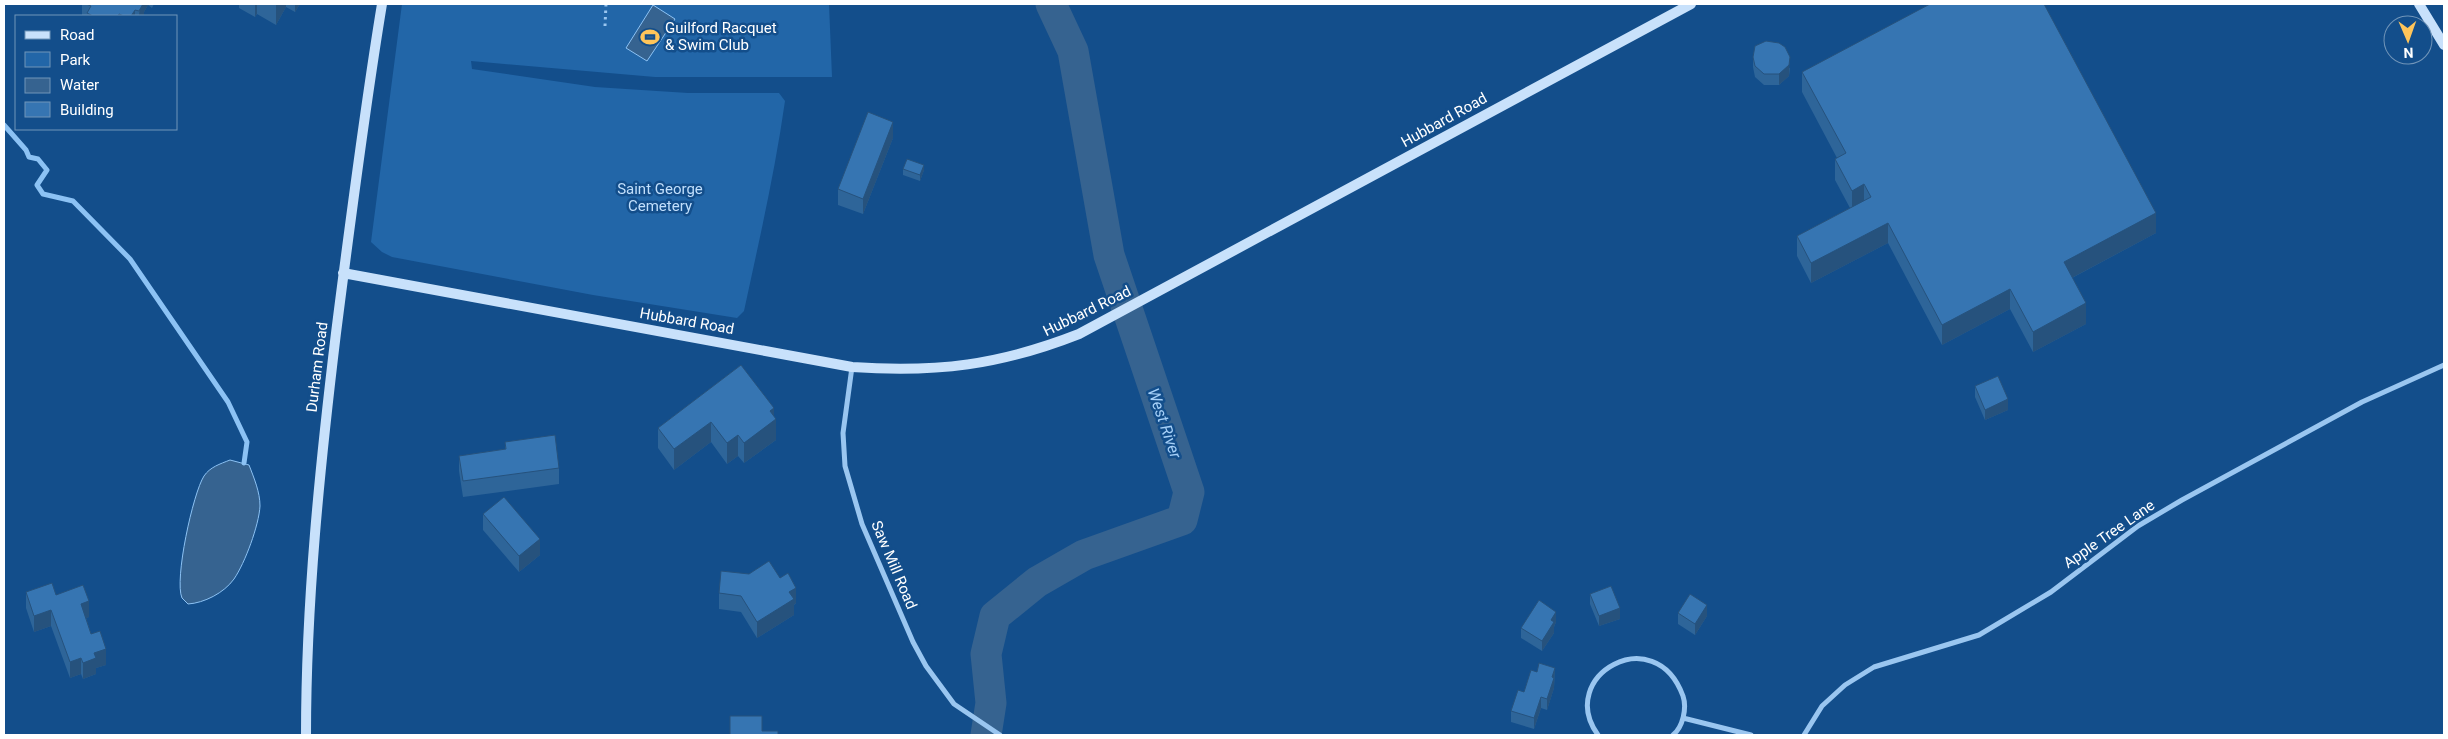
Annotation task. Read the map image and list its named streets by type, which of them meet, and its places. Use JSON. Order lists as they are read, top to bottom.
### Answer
{
  "streets": {
    "street": [
      "Hubbard Road",
      "Durham Road",
      "Apple Tree Lane",
      "Saw Mill Road"
    ]
  },
  "crossings": [
    ["Hubbard Road", "Durham Road"],
    ["Hubbard Road", "Saw Mill Road"]
  ],
  "water": ["West River"],
  "parks": ["Saint George Cemetery"],
  "places": {
    "sports": ["Guilford Racquet & Swim Club"]
  },
  "legend": [
    "Road",
    "Park",
    "Water",
    "Building"
  ],
  "north": "bottom"
}
